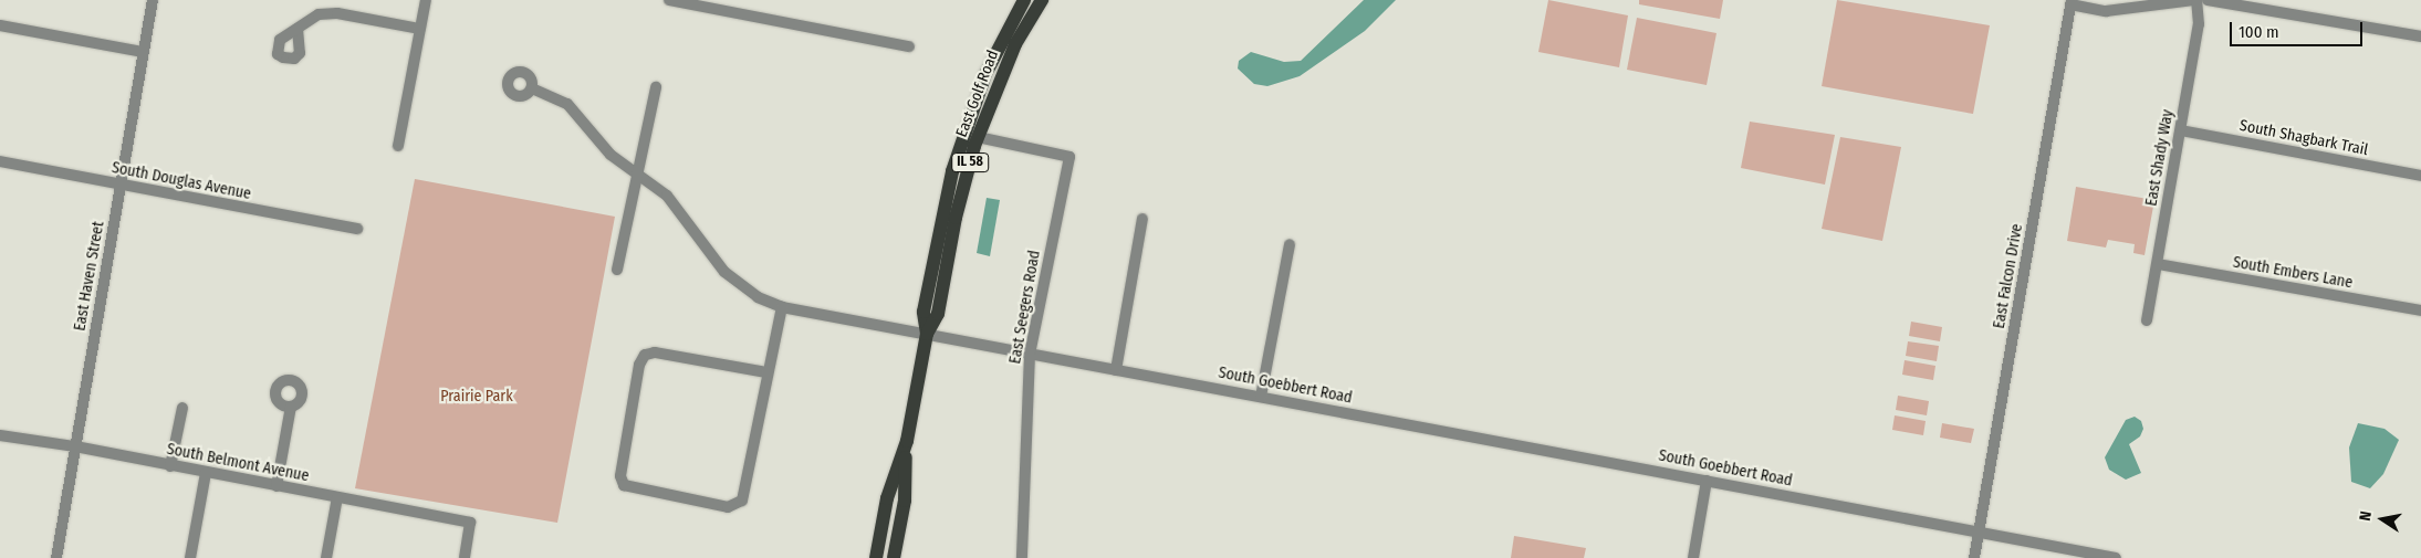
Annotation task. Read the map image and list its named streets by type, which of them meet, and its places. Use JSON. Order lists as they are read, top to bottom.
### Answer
{
  "streets": {
    "main road": ["East Golf Road", "IL 58"],
    "street": [
      "South Shagbark Trail",
      "East Shady Way",
      "South Douglas Avenue",
      "South Embers Lane",
      "East Haven Street",
      "East Falcon Drive",
      "East Seegers Road",
      "South Goebbert Road",
      "South Belmont Avenue"
    ]
  },
  "crossings": [
    ["East Golf Road", "East Seegers Road"],
    ["East Golf Road", "South Goebbert Road"],
    ["South Shagbark Trail", "East Shady Way"],
    ["East Shady Way", "South Embers Lane"],
    ["South Douglas Avenue", "East Haven Street"],
    ["East Haven Street", "South Belmont Avenue"],
    ["East Falcon Drive", "South Goebbert Road"],
    ["East Seegers Road", "South Goebbert Road"]
  ],
  "parks": ["Prairie Park"],
  "scale_bar": "100 m",
  "north": "left"
}
